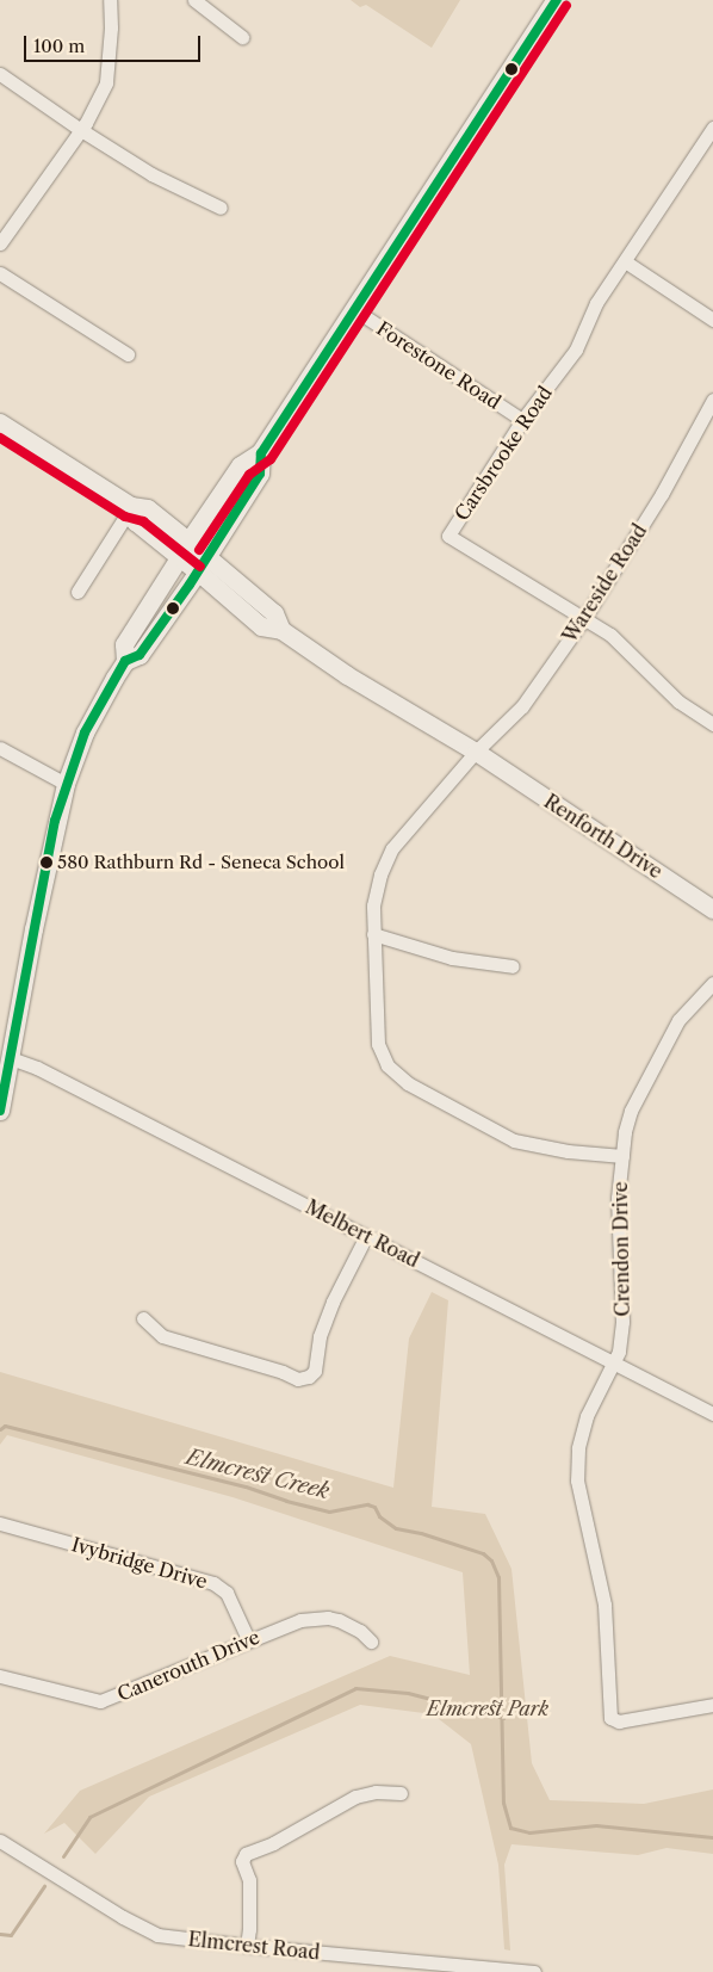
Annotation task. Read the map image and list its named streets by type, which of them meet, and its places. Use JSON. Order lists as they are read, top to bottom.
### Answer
{
  "streets": {
    "main road": ["Renforth Drive"],
    "street": [
      "Forestone Road",
      "Carsbrooke Road",
      "Wareside Road",
      "Melbert Road",
      "Crendon Drive",
      "Ivybridge Drive",
      "Canerouth Drive",
      "Elmcrest Road"
    ]
  },
  "crossings": [
    ["Forestone Road", "Carsbrooke Road"],
    ["Carsbrooke Road", "Wareside Road"],
    ["Wareside Road", "Renforth Drive"],
    ["Wareside Road", "Crendon Drive"],
    ["Melbert Road", "Crendon Drive"],
    ["Ivybridge Drive", "Canerouth Drive"]
  ],
  "water": ["Elmcrest Creek"],
  "parks": ["Elmcrest Park"],
  "places": ["580 Rathburn Rd - Seneca School"],
  "scale_bar": "100 m"
}
